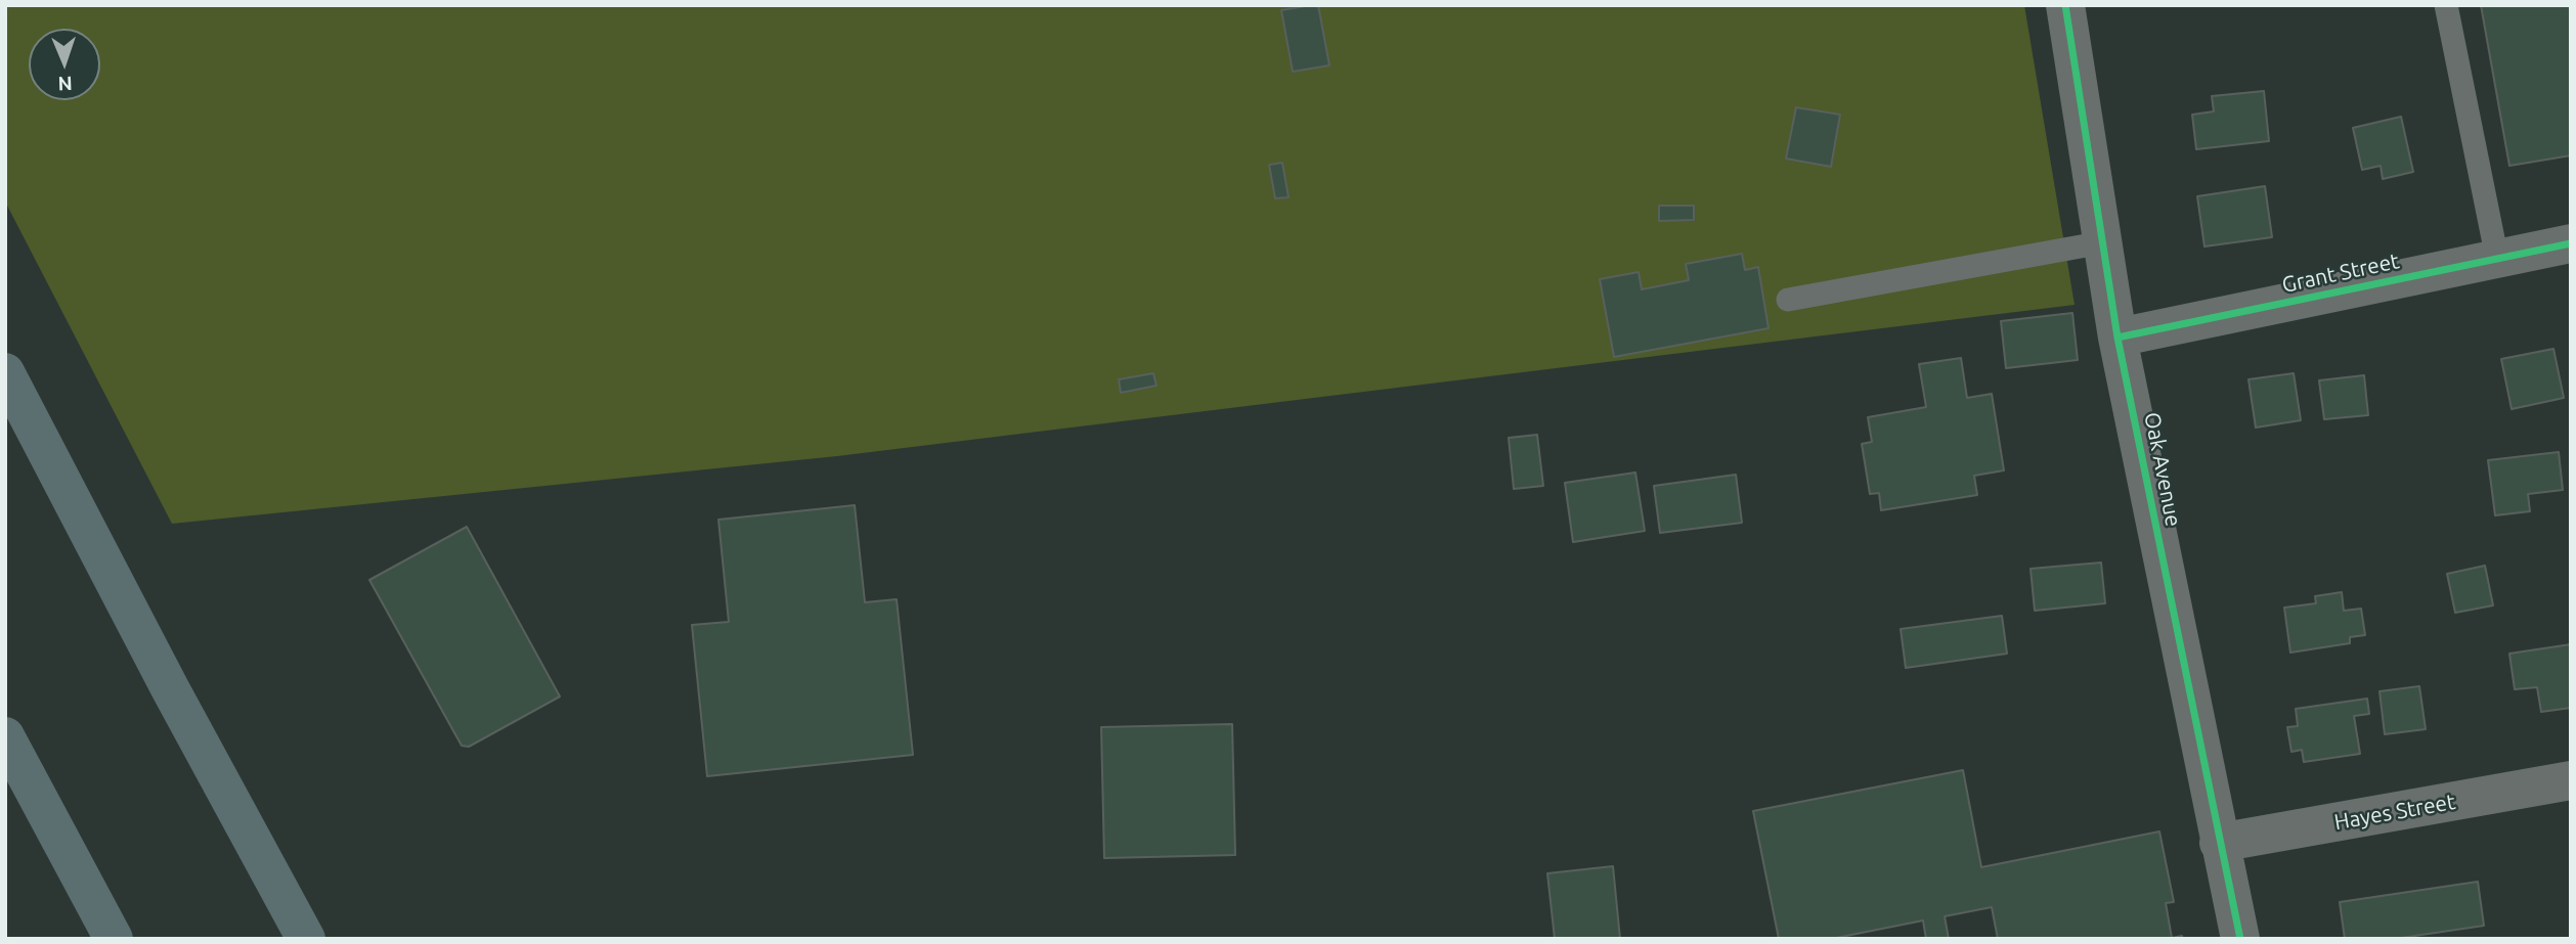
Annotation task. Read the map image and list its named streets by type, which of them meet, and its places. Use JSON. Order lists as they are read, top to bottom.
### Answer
{
  "streets": {
    "street": ["Grant Street", "Oak Avenue", "Hayes Street"]
  },
  "crossings": [
    ["Grant Street", "Oak Avenue"],
    ["Oak Avenue", "Hayes Street"]
  ],
  "north": "bottom"
}
